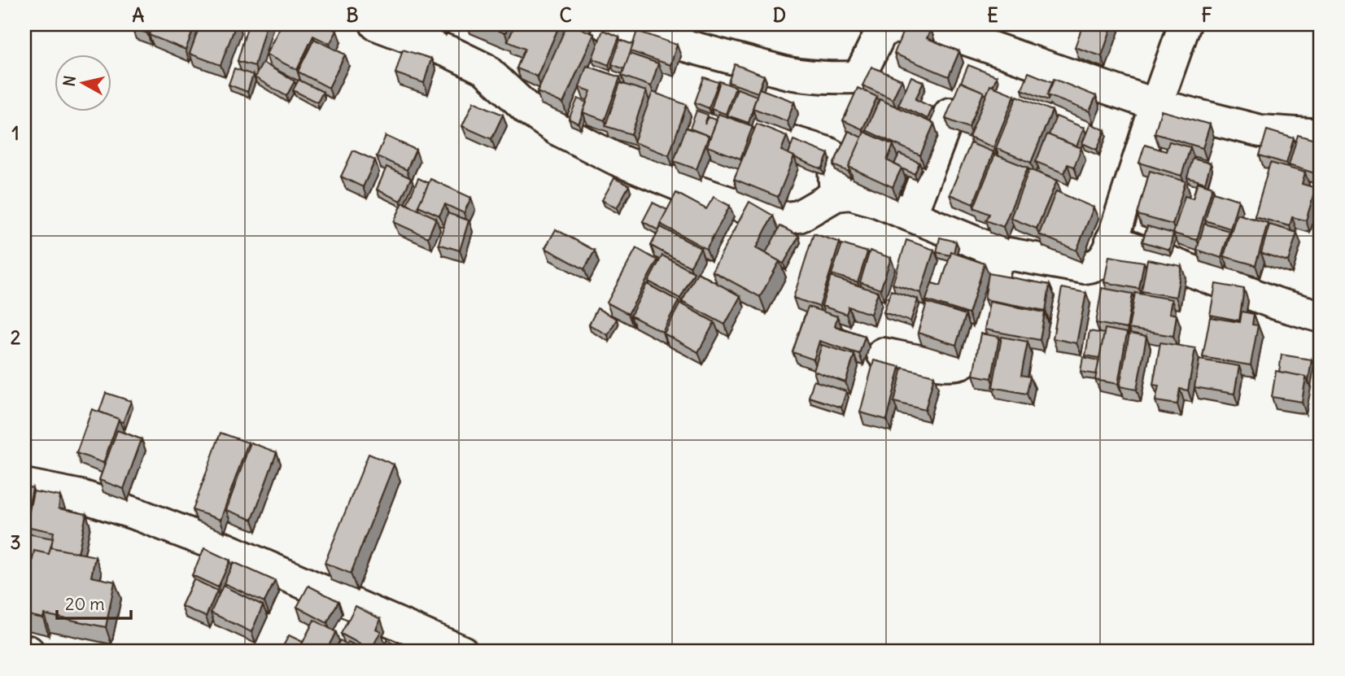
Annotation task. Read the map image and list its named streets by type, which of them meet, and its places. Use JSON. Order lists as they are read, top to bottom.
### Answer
{
  "scale_bar": "20 m",
  "north": "left",
  "grid": {
    "columns": [
      "A",
      "B",
      "C",
      "D",
      "E",
      "F"
    ],
    "rows": ["1", "2", "3"]
  }
}
